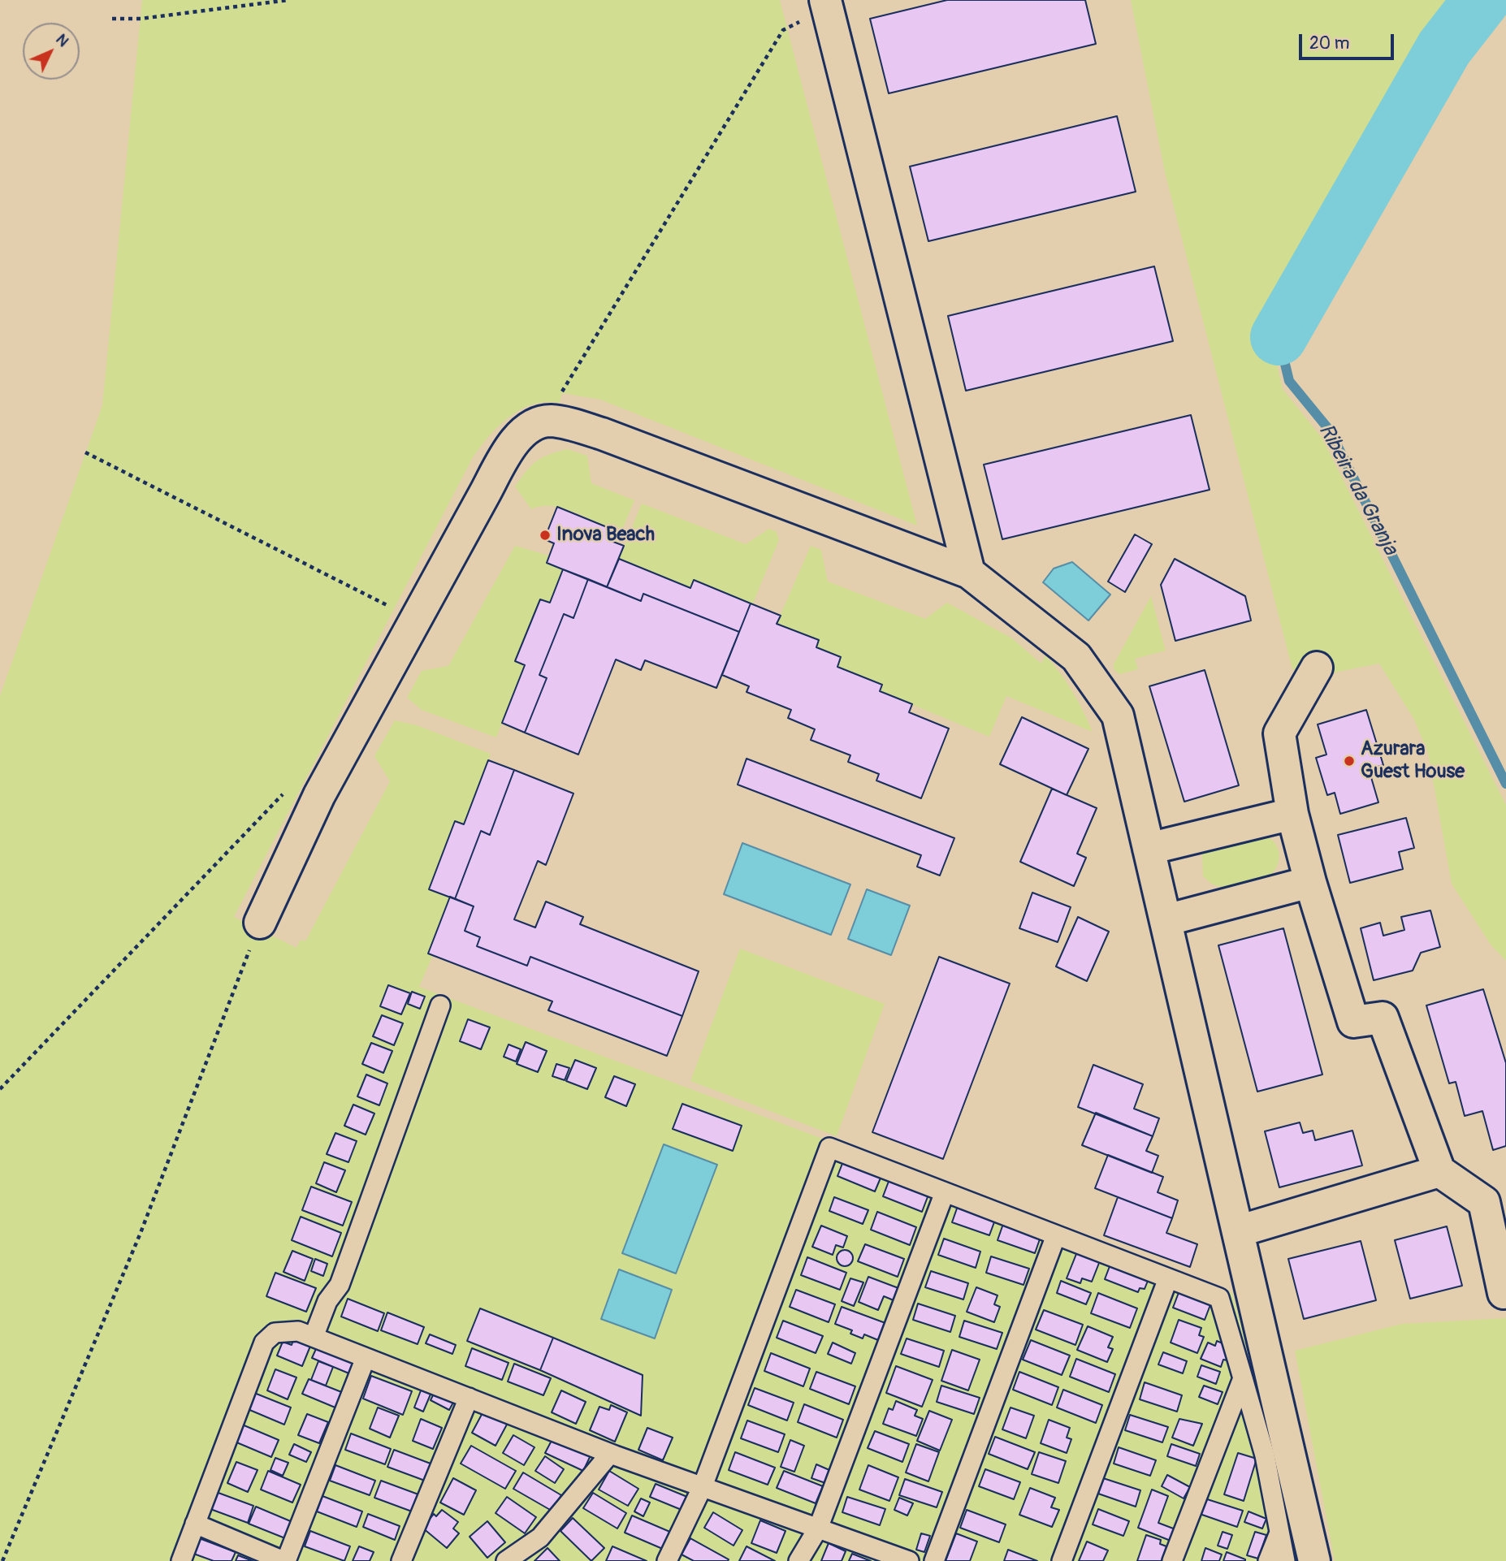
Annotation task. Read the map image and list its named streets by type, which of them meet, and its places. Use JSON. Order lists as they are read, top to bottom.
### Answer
{
  "water": ["Ribeira da Granja"],
  "places": ["Inova Beach", "Azurara Guest House"],
  "scale_bar": "20 m",
  "north": "top right"
}
